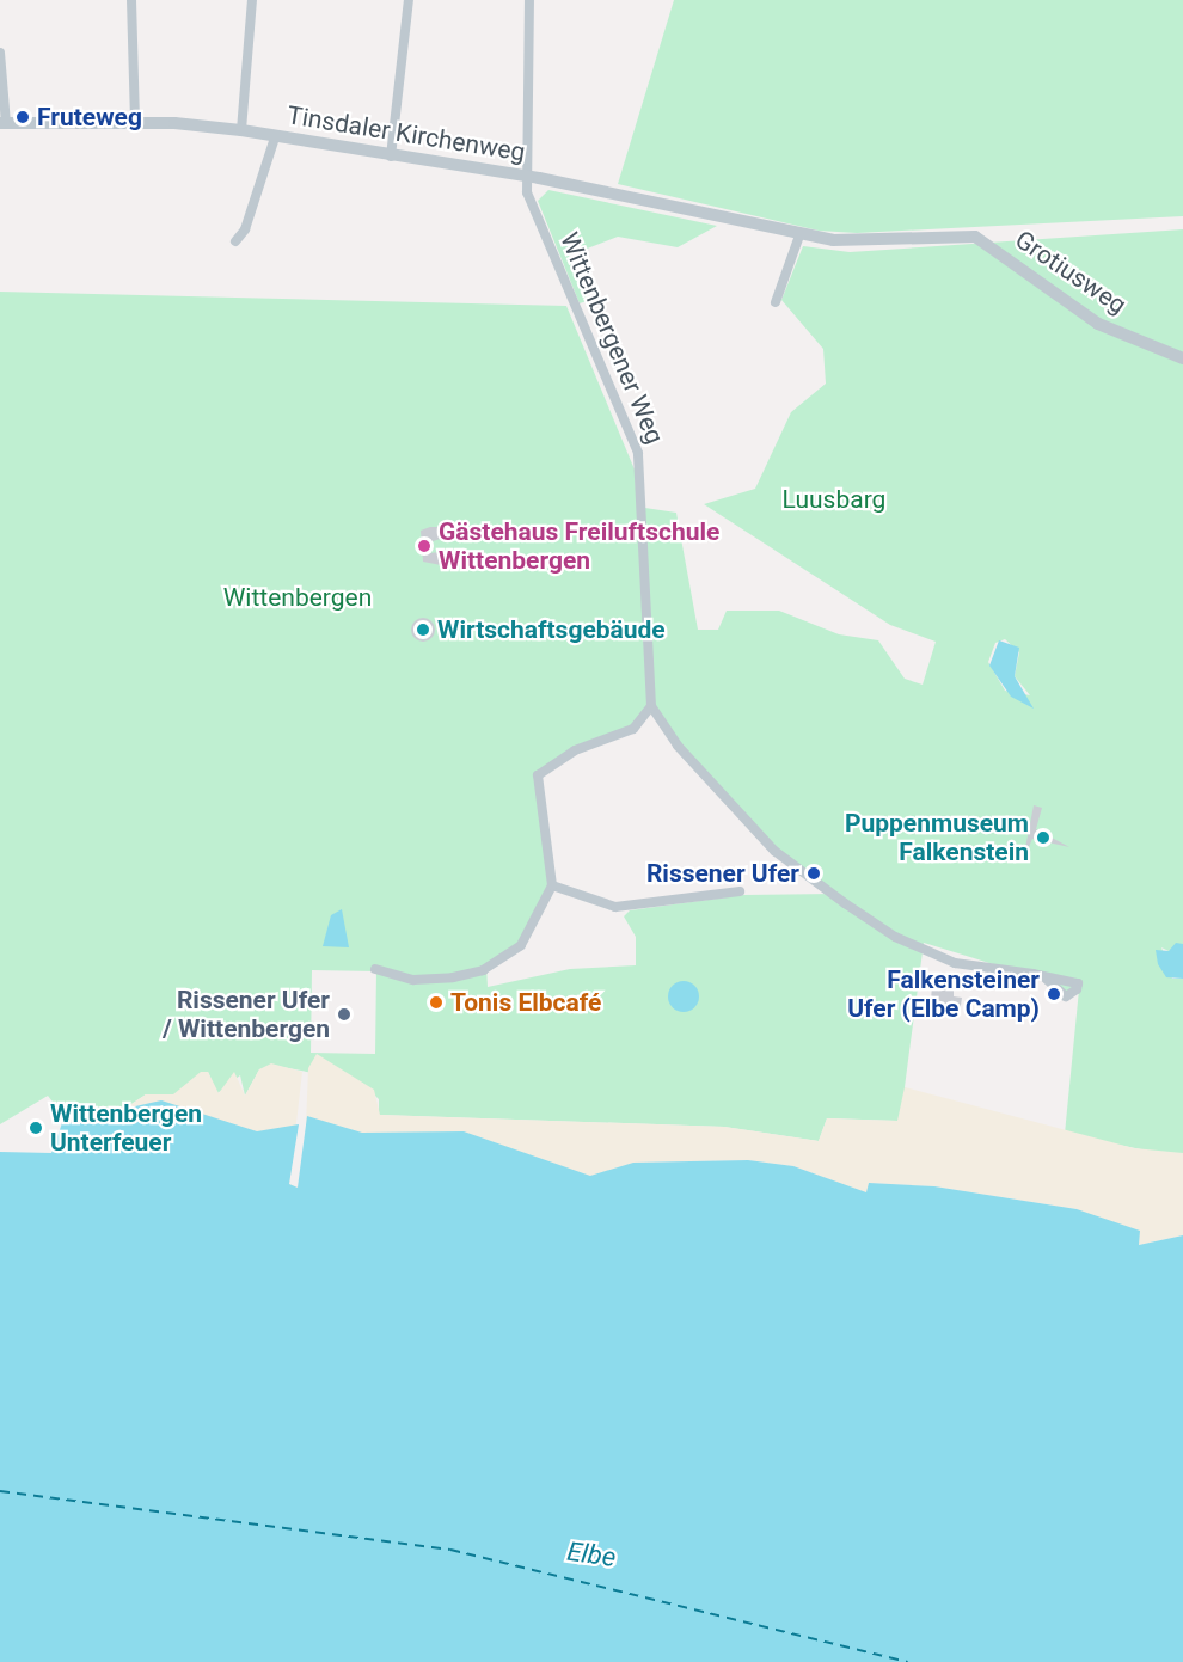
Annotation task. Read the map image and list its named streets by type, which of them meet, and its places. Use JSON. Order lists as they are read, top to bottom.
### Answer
{
  "streets": {
    "street": ["Tinsdaler Kirchenweg", "Grotiusweg", "Wittenbergener Weg"]
  },
  "crossings": [
    ["Tinsdaler Kirchenweg", "Grotiusweg"],
    ["Tinsdaler Kirchenweg", "Wittenbergener Weg"]
  ],
  "water": ["Elbe"],
  "parks": ["Luusbarg", "Wittenbergen"],
  "places": [
    "Fruteweg",
    "Gästehaus Freiluftschule Wittenbergen",
    "Wirtschaftsgebäude",
    "Puppenmuseum Falkenstein",
    "Rissener Ufer",
    "Falkensteiner Ufer (Elbe Camp)",
    "Tonis Elbcafé",
    "Rissener Ufer / Wittenbergen",
    "Wittenbergen Unterfeuer"
  ]
}
